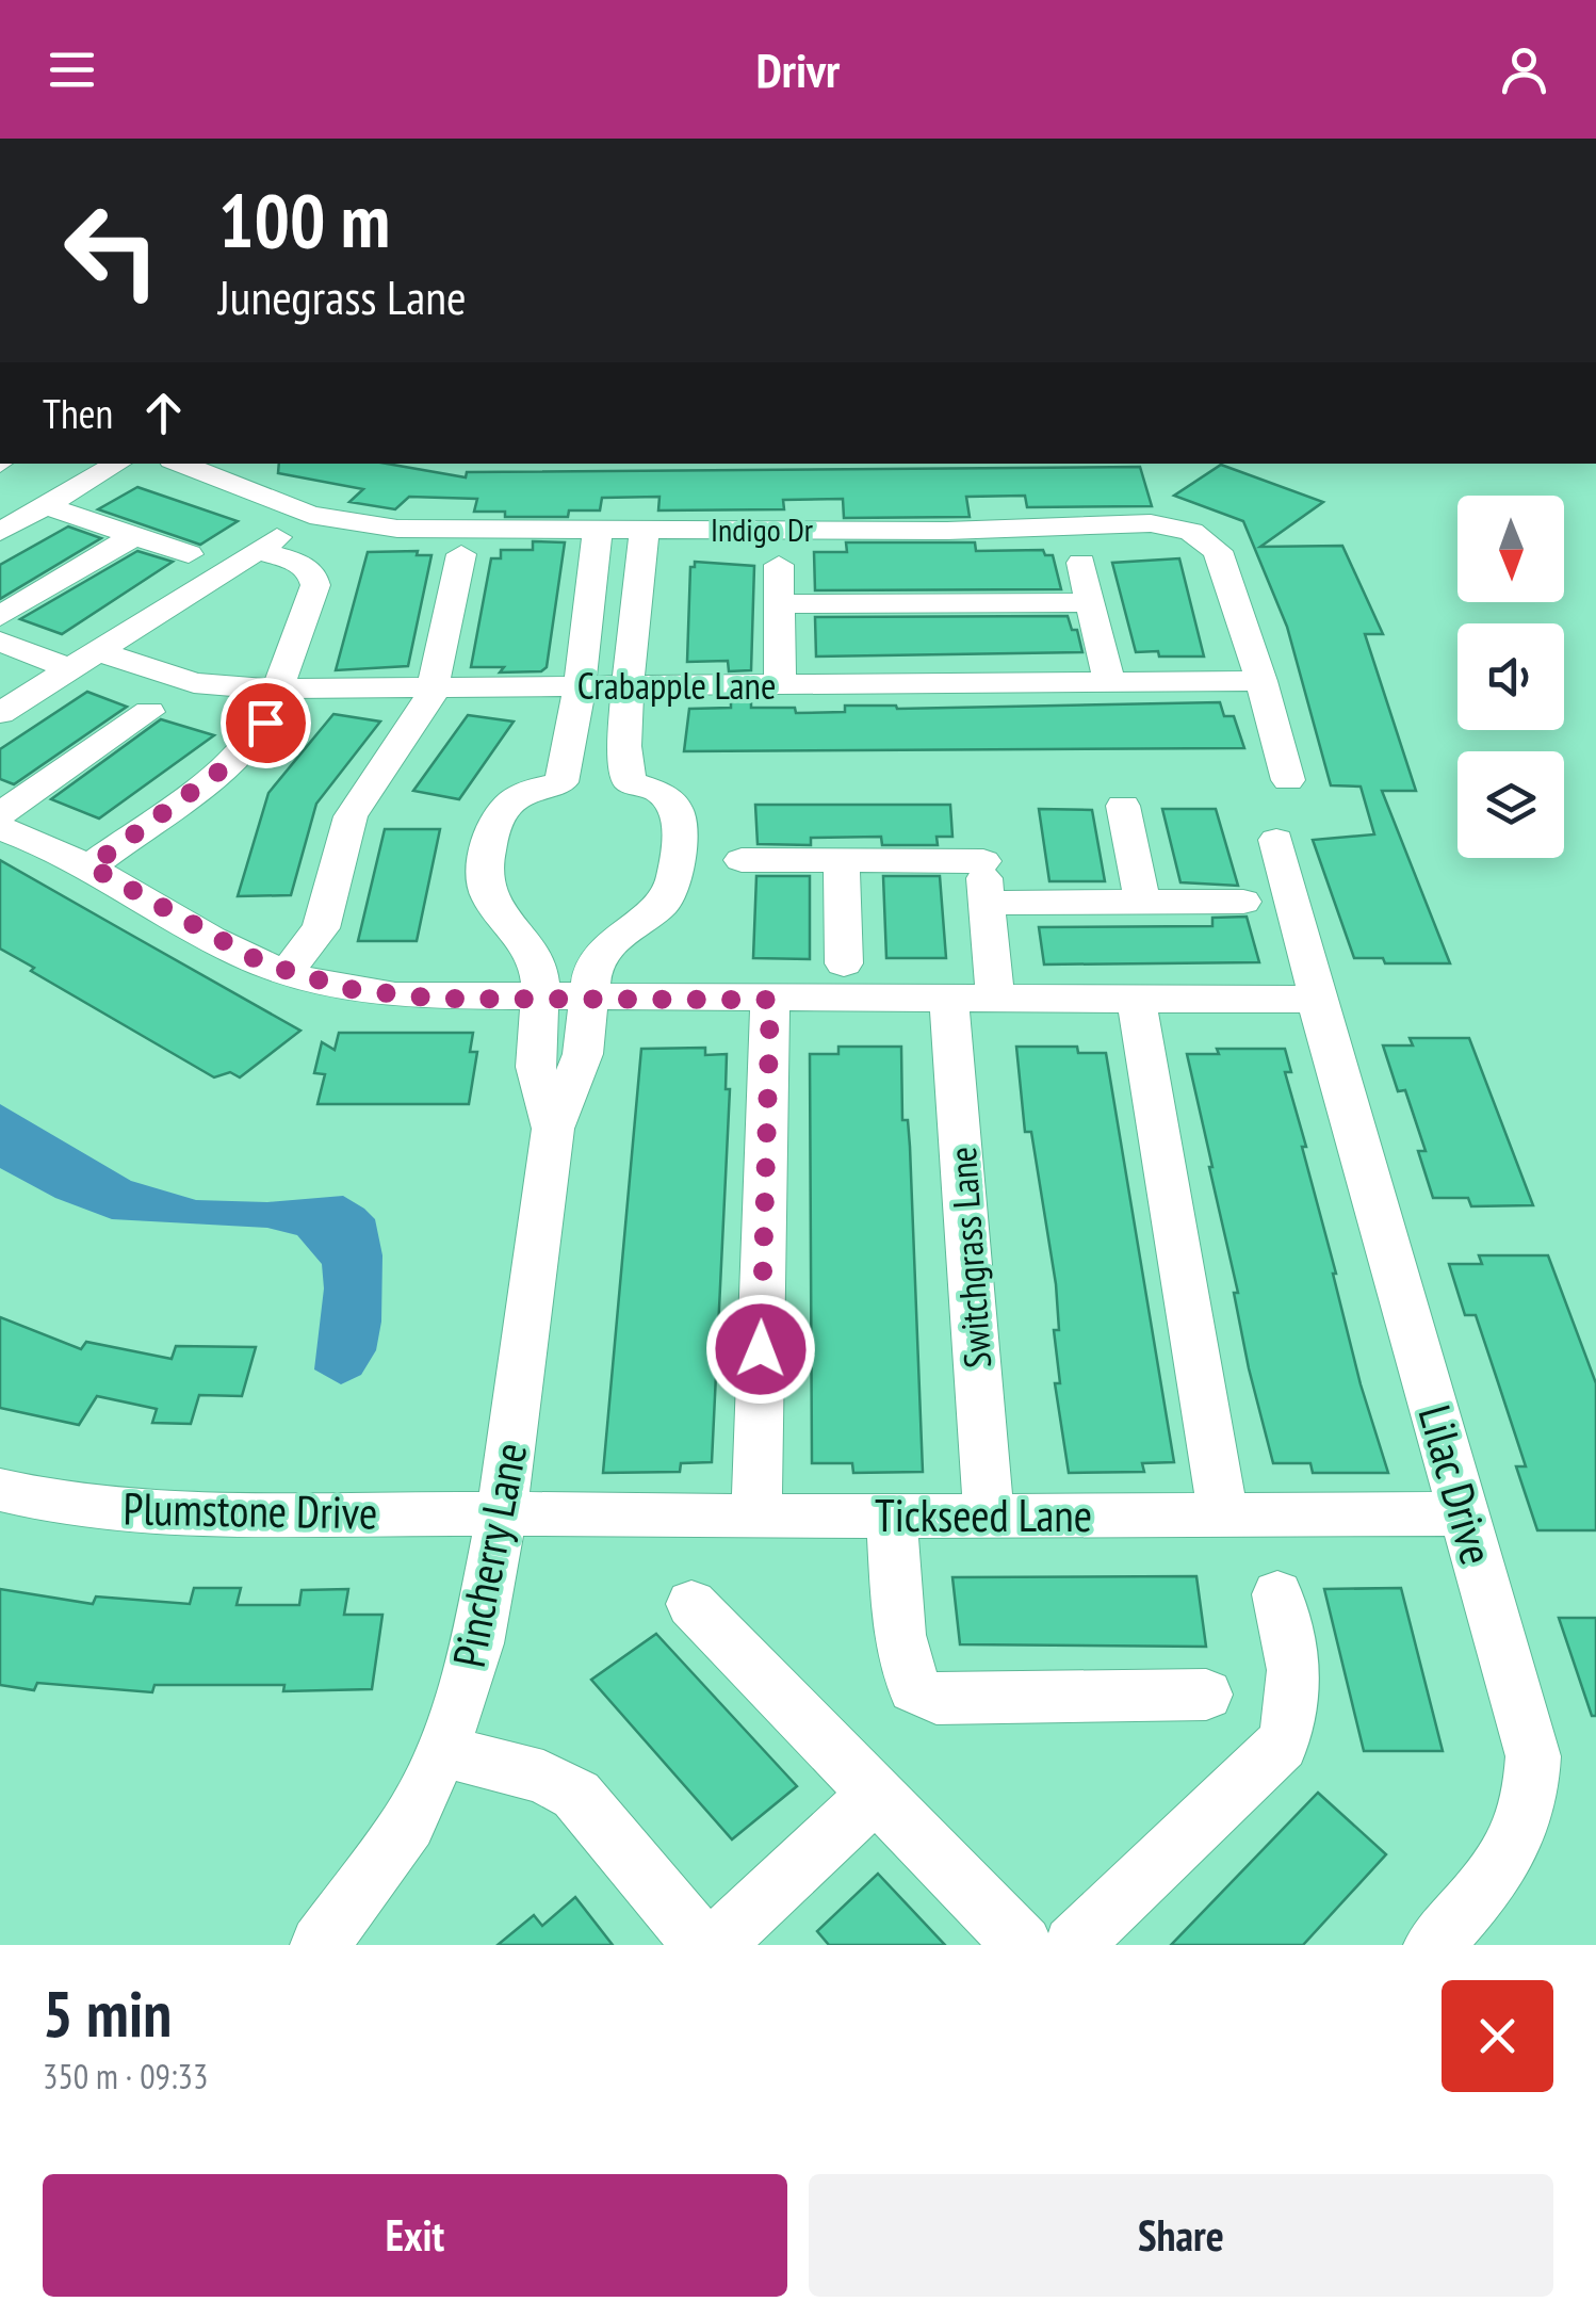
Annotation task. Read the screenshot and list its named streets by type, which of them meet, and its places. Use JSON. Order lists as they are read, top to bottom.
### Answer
{
  "streets": {
    "street": [
      "Indigo Dr",
      "Crabapple Lane",
      "Switchgrass Lane",
      "Lilac Drive",
      "Plumstone Drive",
      "Tickseed Lane",
      "Pincherry Lane"
    ]
  },
  "crossings": [
    ["Indigo Dr", "Crabapple Lane"],
    ["Switchgrass Lane", "Tickseed Lane"],
    ["Lilac Drive", "Tickseed Lane"],
    ["Plumstone Drive", "Tickseed Lane"],
    ["Plumstone Drive", "Pincherry Lane"],
    ["Tickseed Lane", "Pincherry Lane"]
  ],
  "north": "bottom",
  "page": {
    "header": "Drivr",
    "turn": ["100 m", "Junegrass Lane"],
    "then": "Then",
    "heading": ["5 min", "350 m · 09:33"],
    "buttons": ["Exit", "Share"]
  }
}
